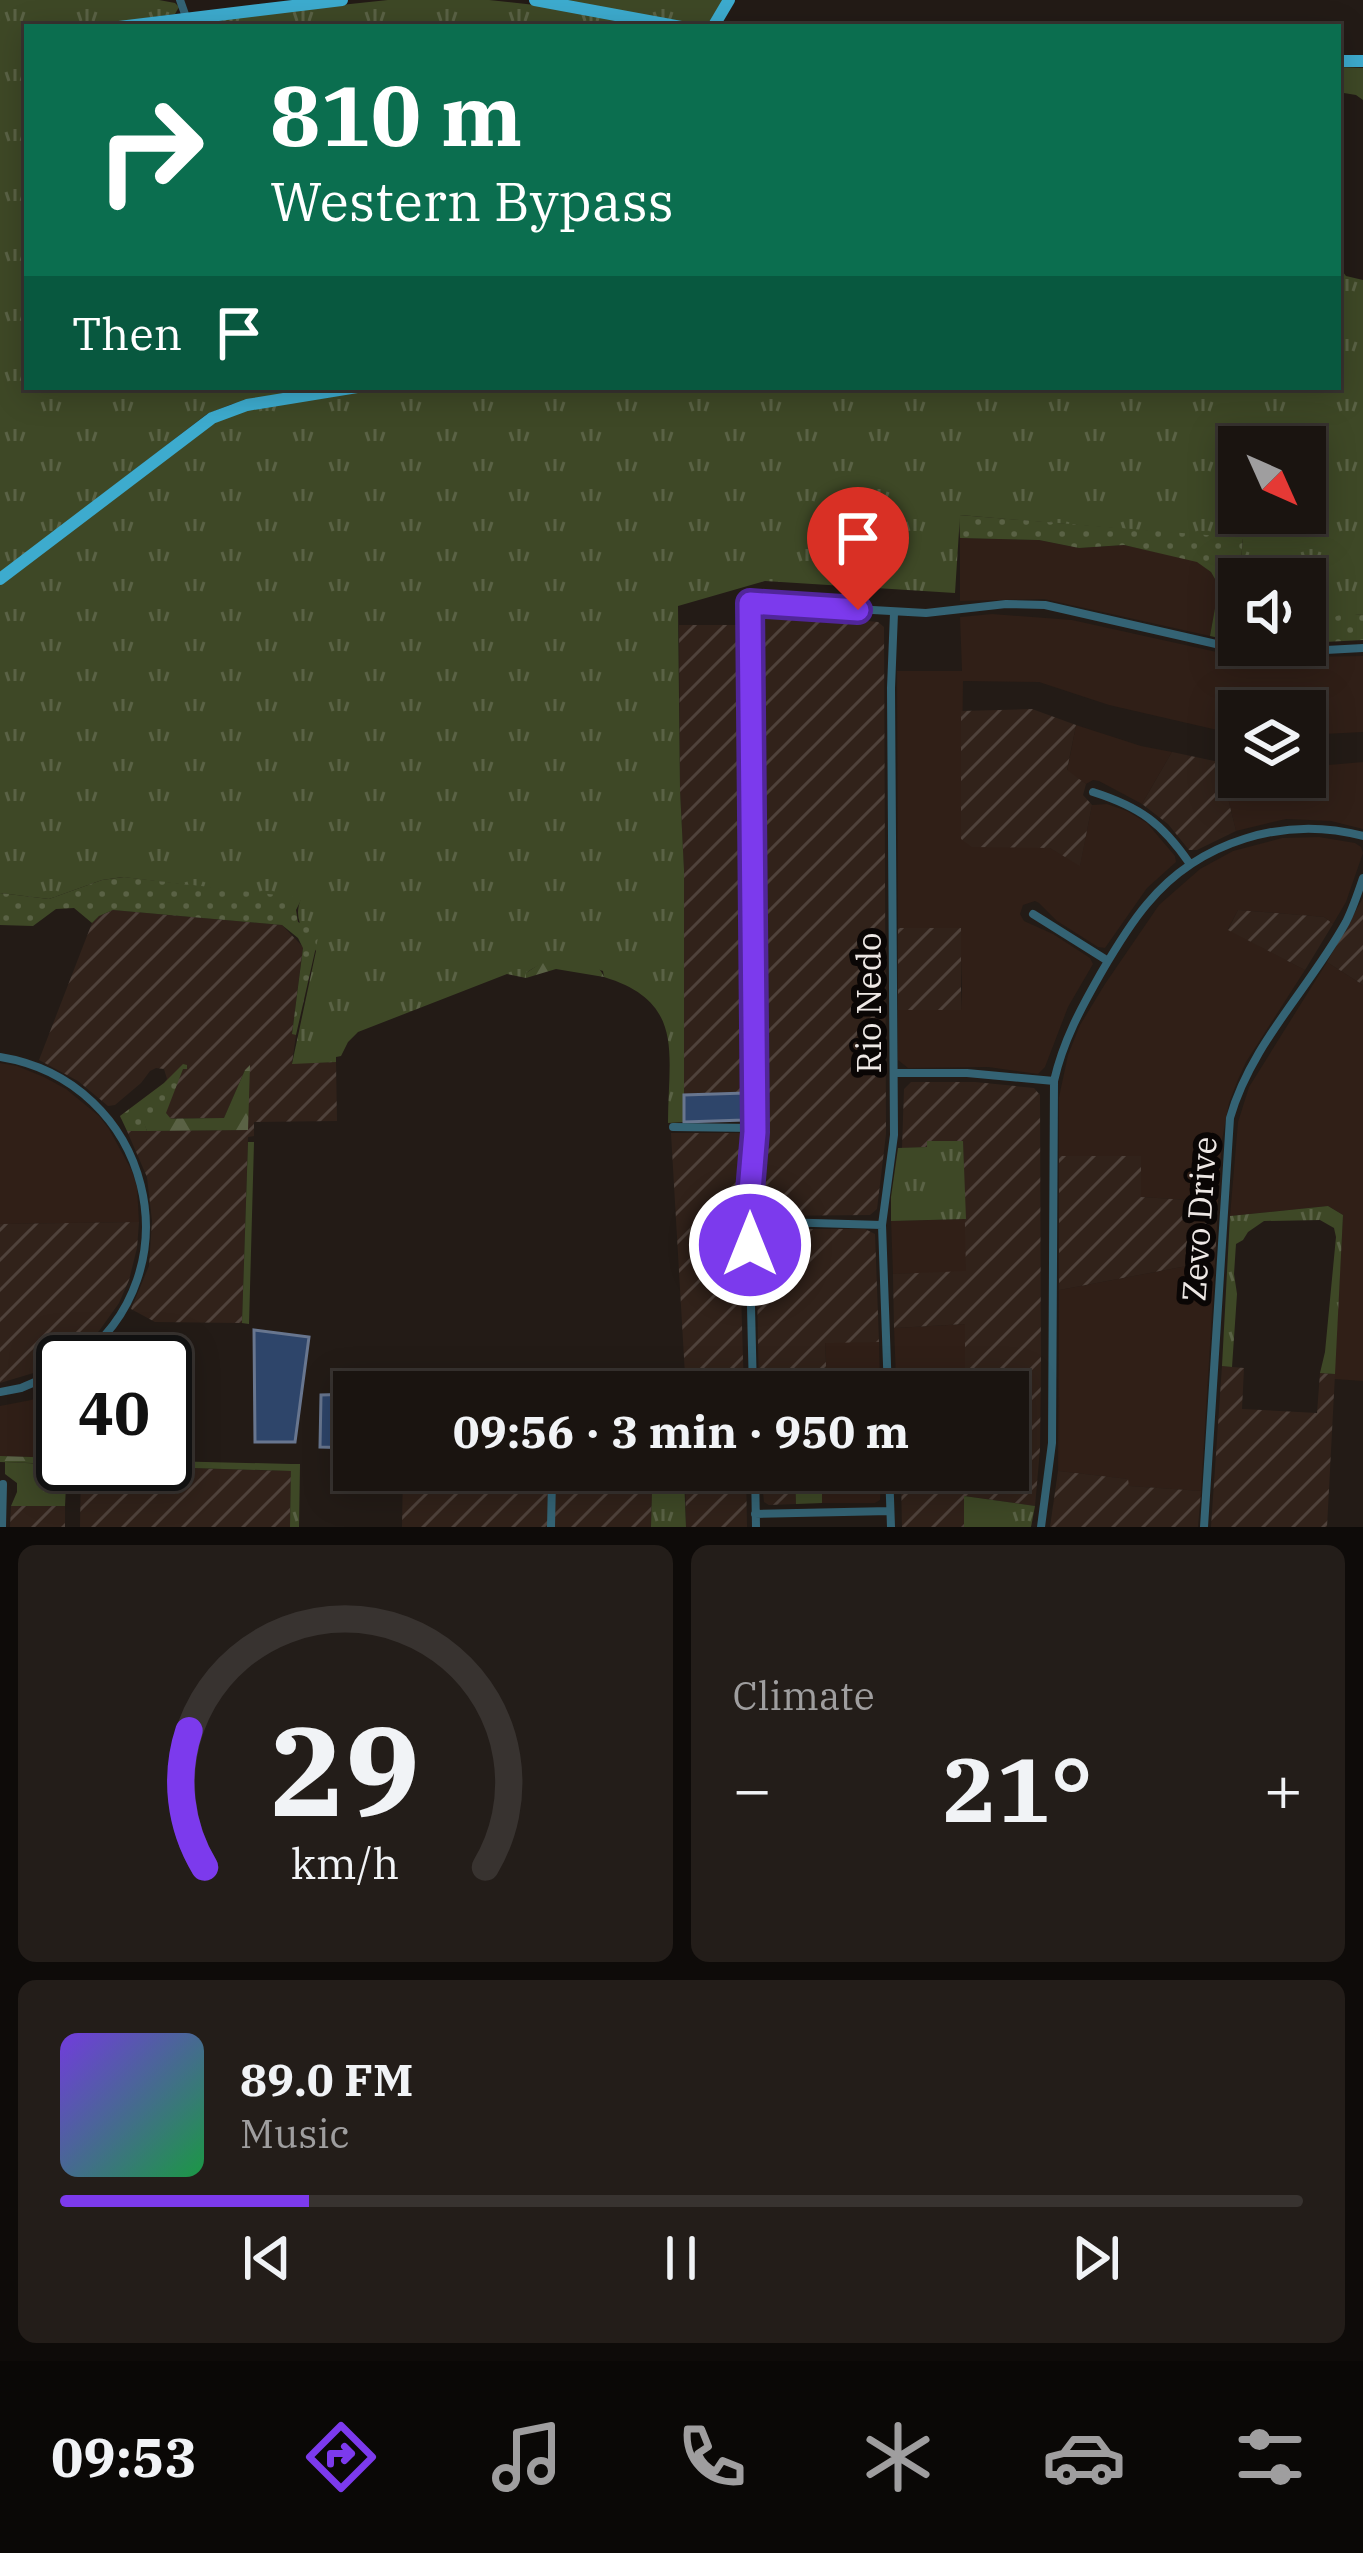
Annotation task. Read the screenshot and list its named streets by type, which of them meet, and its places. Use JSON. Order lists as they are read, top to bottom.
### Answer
{
  "streets": {
    "street": ["Rio Nedo", "Zevo Drive"]
  },
  "north": "bottom right",
  "page": {
    "turn": ["810 m", "Western Bypass"],
    "then": "Then",
    "limit": "40",
    "trip": "09:56 · 3 min · 950 m",
    "tile": "Climate",
    "heat": ["−", "21°", "+"],
    "song": ["89.0 FM", "Music"],
    "tabs": "09:53",
    "gauge": ["29", "km/h"]
  }
}
